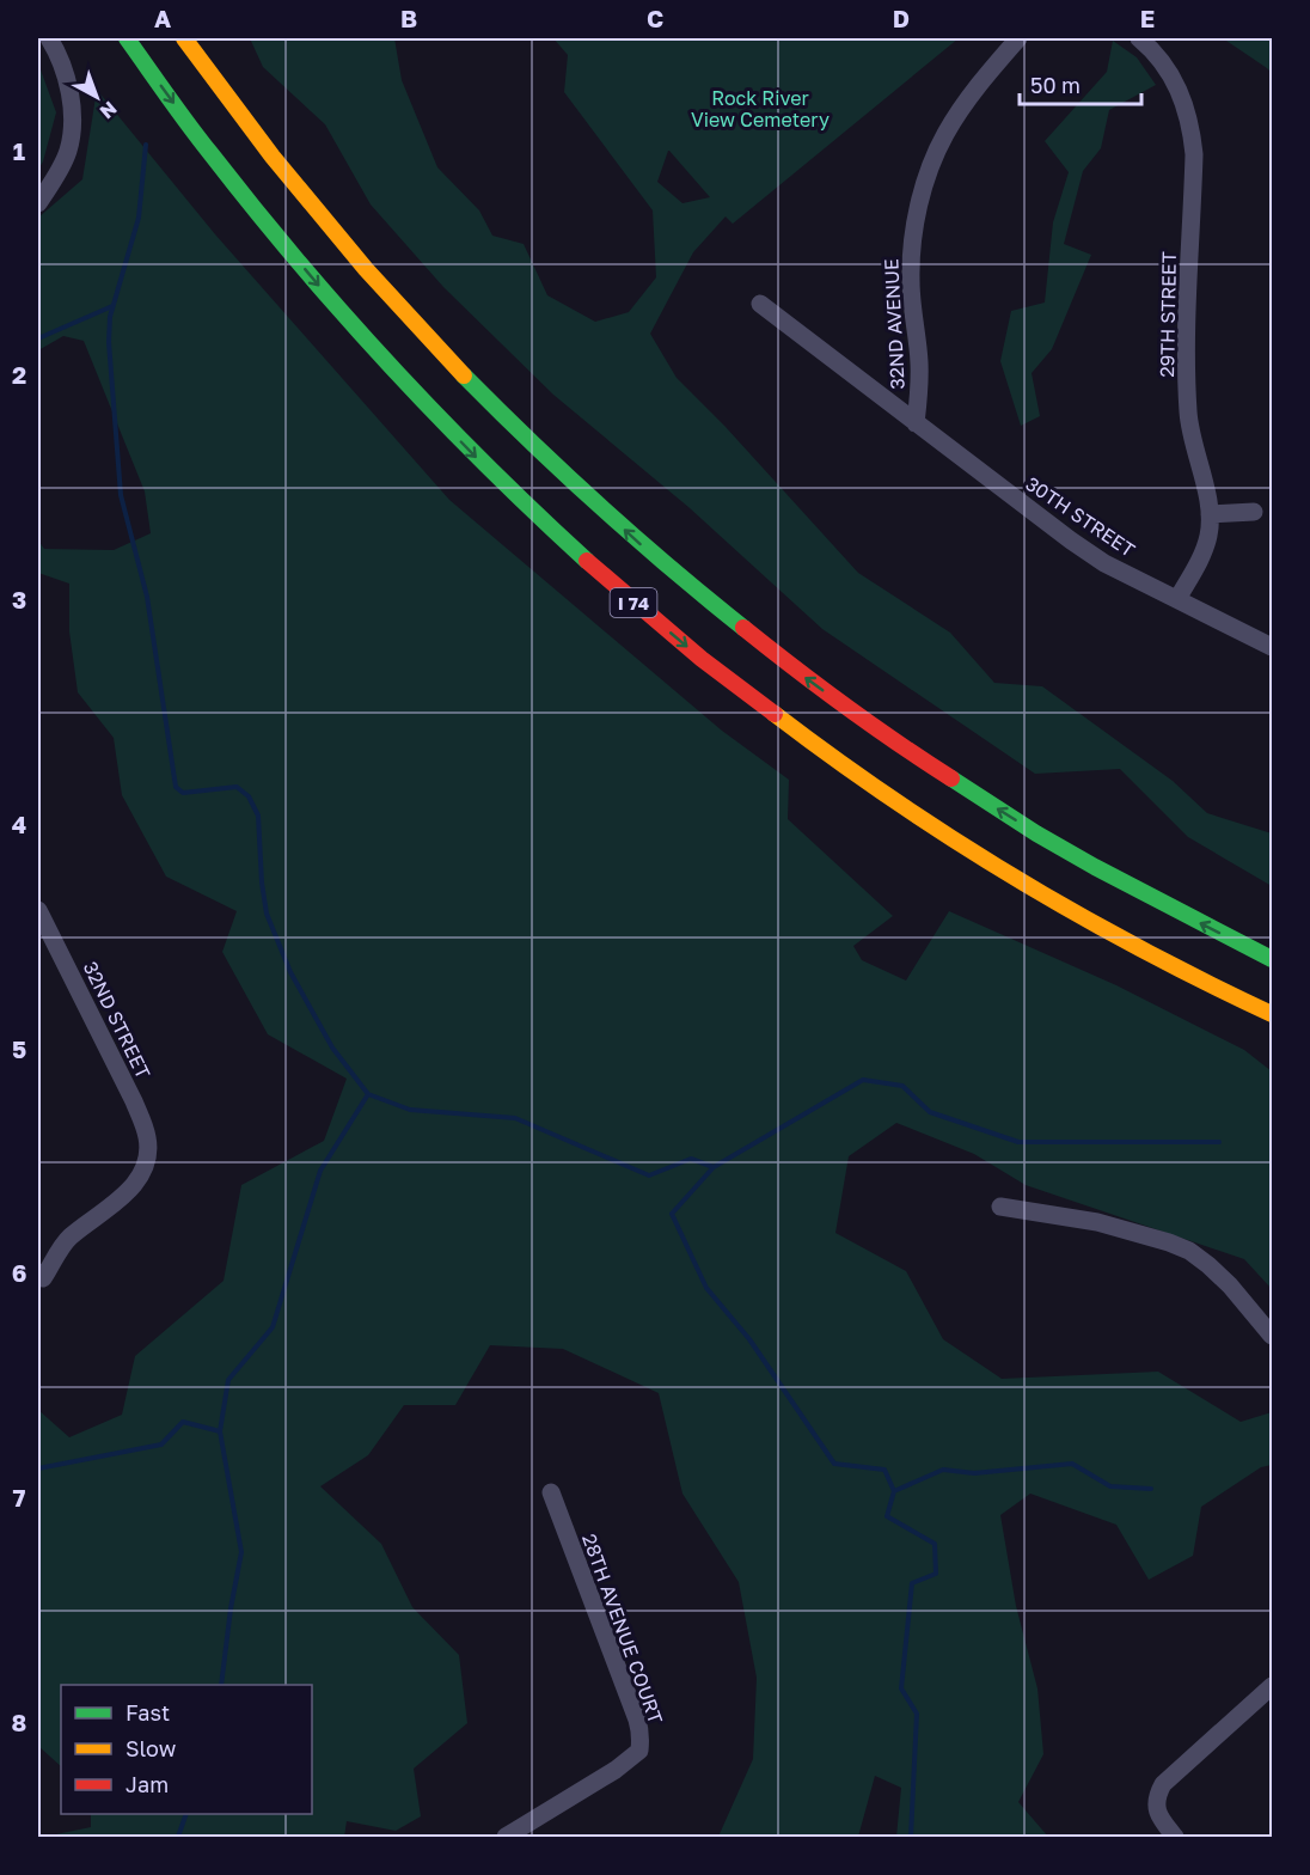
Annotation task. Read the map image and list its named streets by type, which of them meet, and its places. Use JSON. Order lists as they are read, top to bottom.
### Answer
{
  "streets": {
    "highway": ["I 74"],
    "street": [
      "29TH STREET",
      "32ND AVENUE",
      "30TH STREET",
      "32ND STREET",
      "28TH AVENUE COURT"
    ]
  },
  "crossings": [
    ["29TH STREET", "30TH STREET"],
    ["32ND AVENUE", "30TH STREET"]
  ],
  "parks": ["Rock River View Cemetery"],
  "legend": ["Fast", "Slow", "Jam"],
  "scale_bar": "50 m",
  "north": "bottom right",
  "grid": {
    "columns": [
      "A",
      "B",
      "C",
      "D",
      "E"
    ],
    "rows": [
      "1",
      "2",
      "3",
      "4",
      "5",
      "6",
      "7",
      "8"
    ]
  }
}
